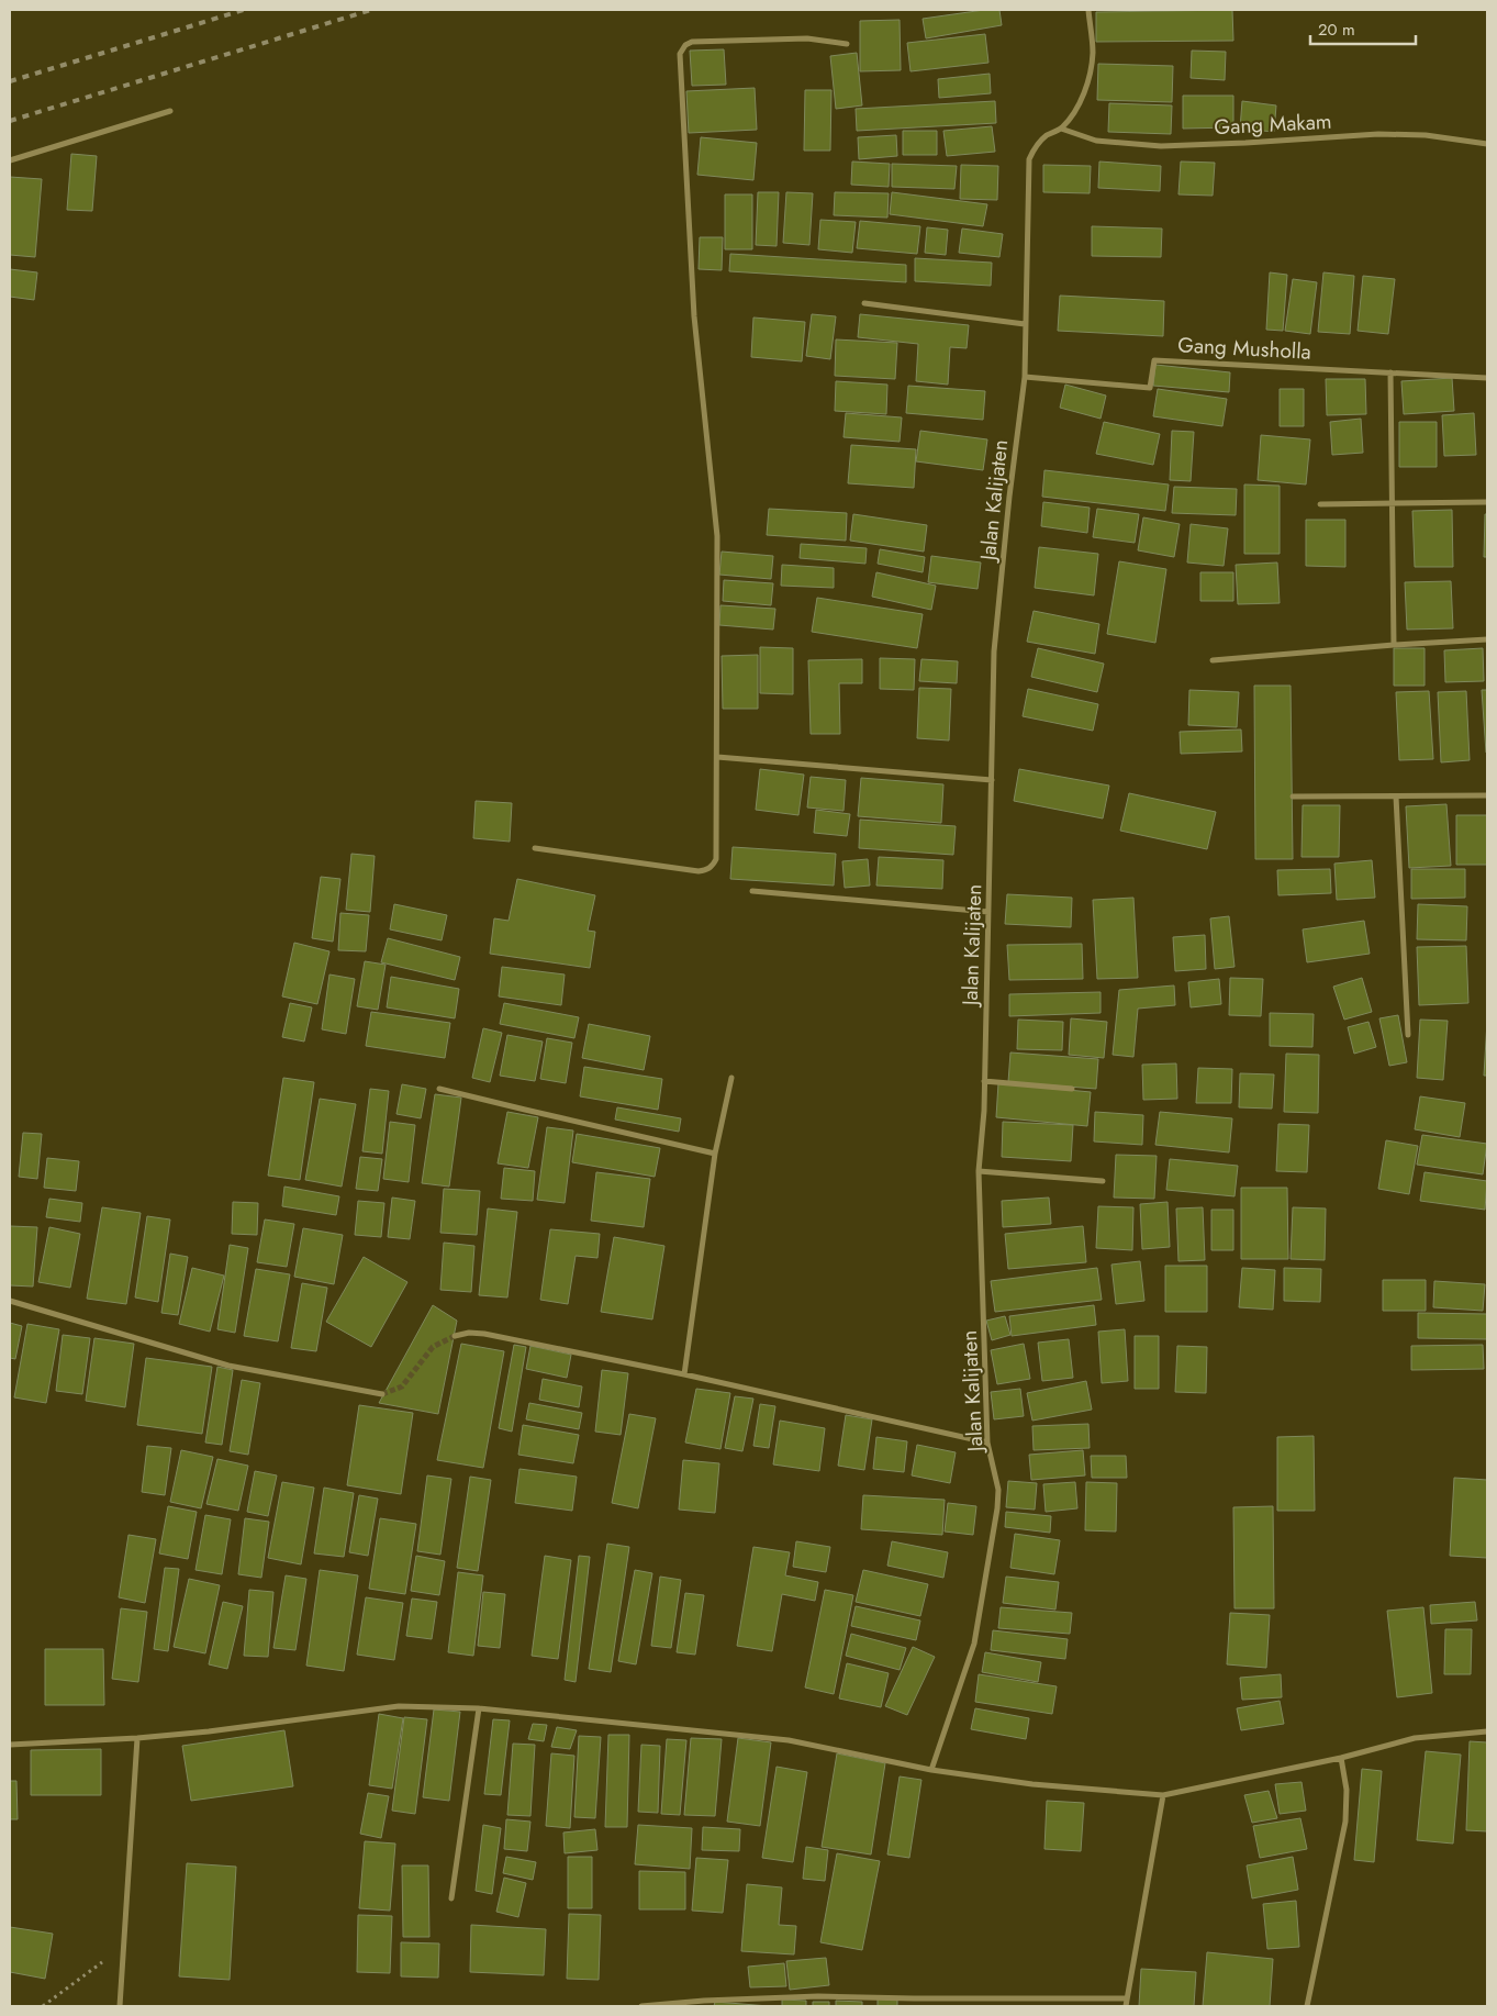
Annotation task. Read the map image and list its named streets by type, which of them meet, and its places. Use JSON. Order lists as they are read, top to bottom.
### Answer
{
  "streets": {
    "street": ["Gang Makam", "Gang Musholla", "Jalan Kalijaten"]
  },
  "crossings": [
    ["Gang Makam", "Jalan Kalijaten"],
    ["Gang Musholla", "Jalan Kalijaten"]
  ],
  "scale_bar": "20 m"
}
